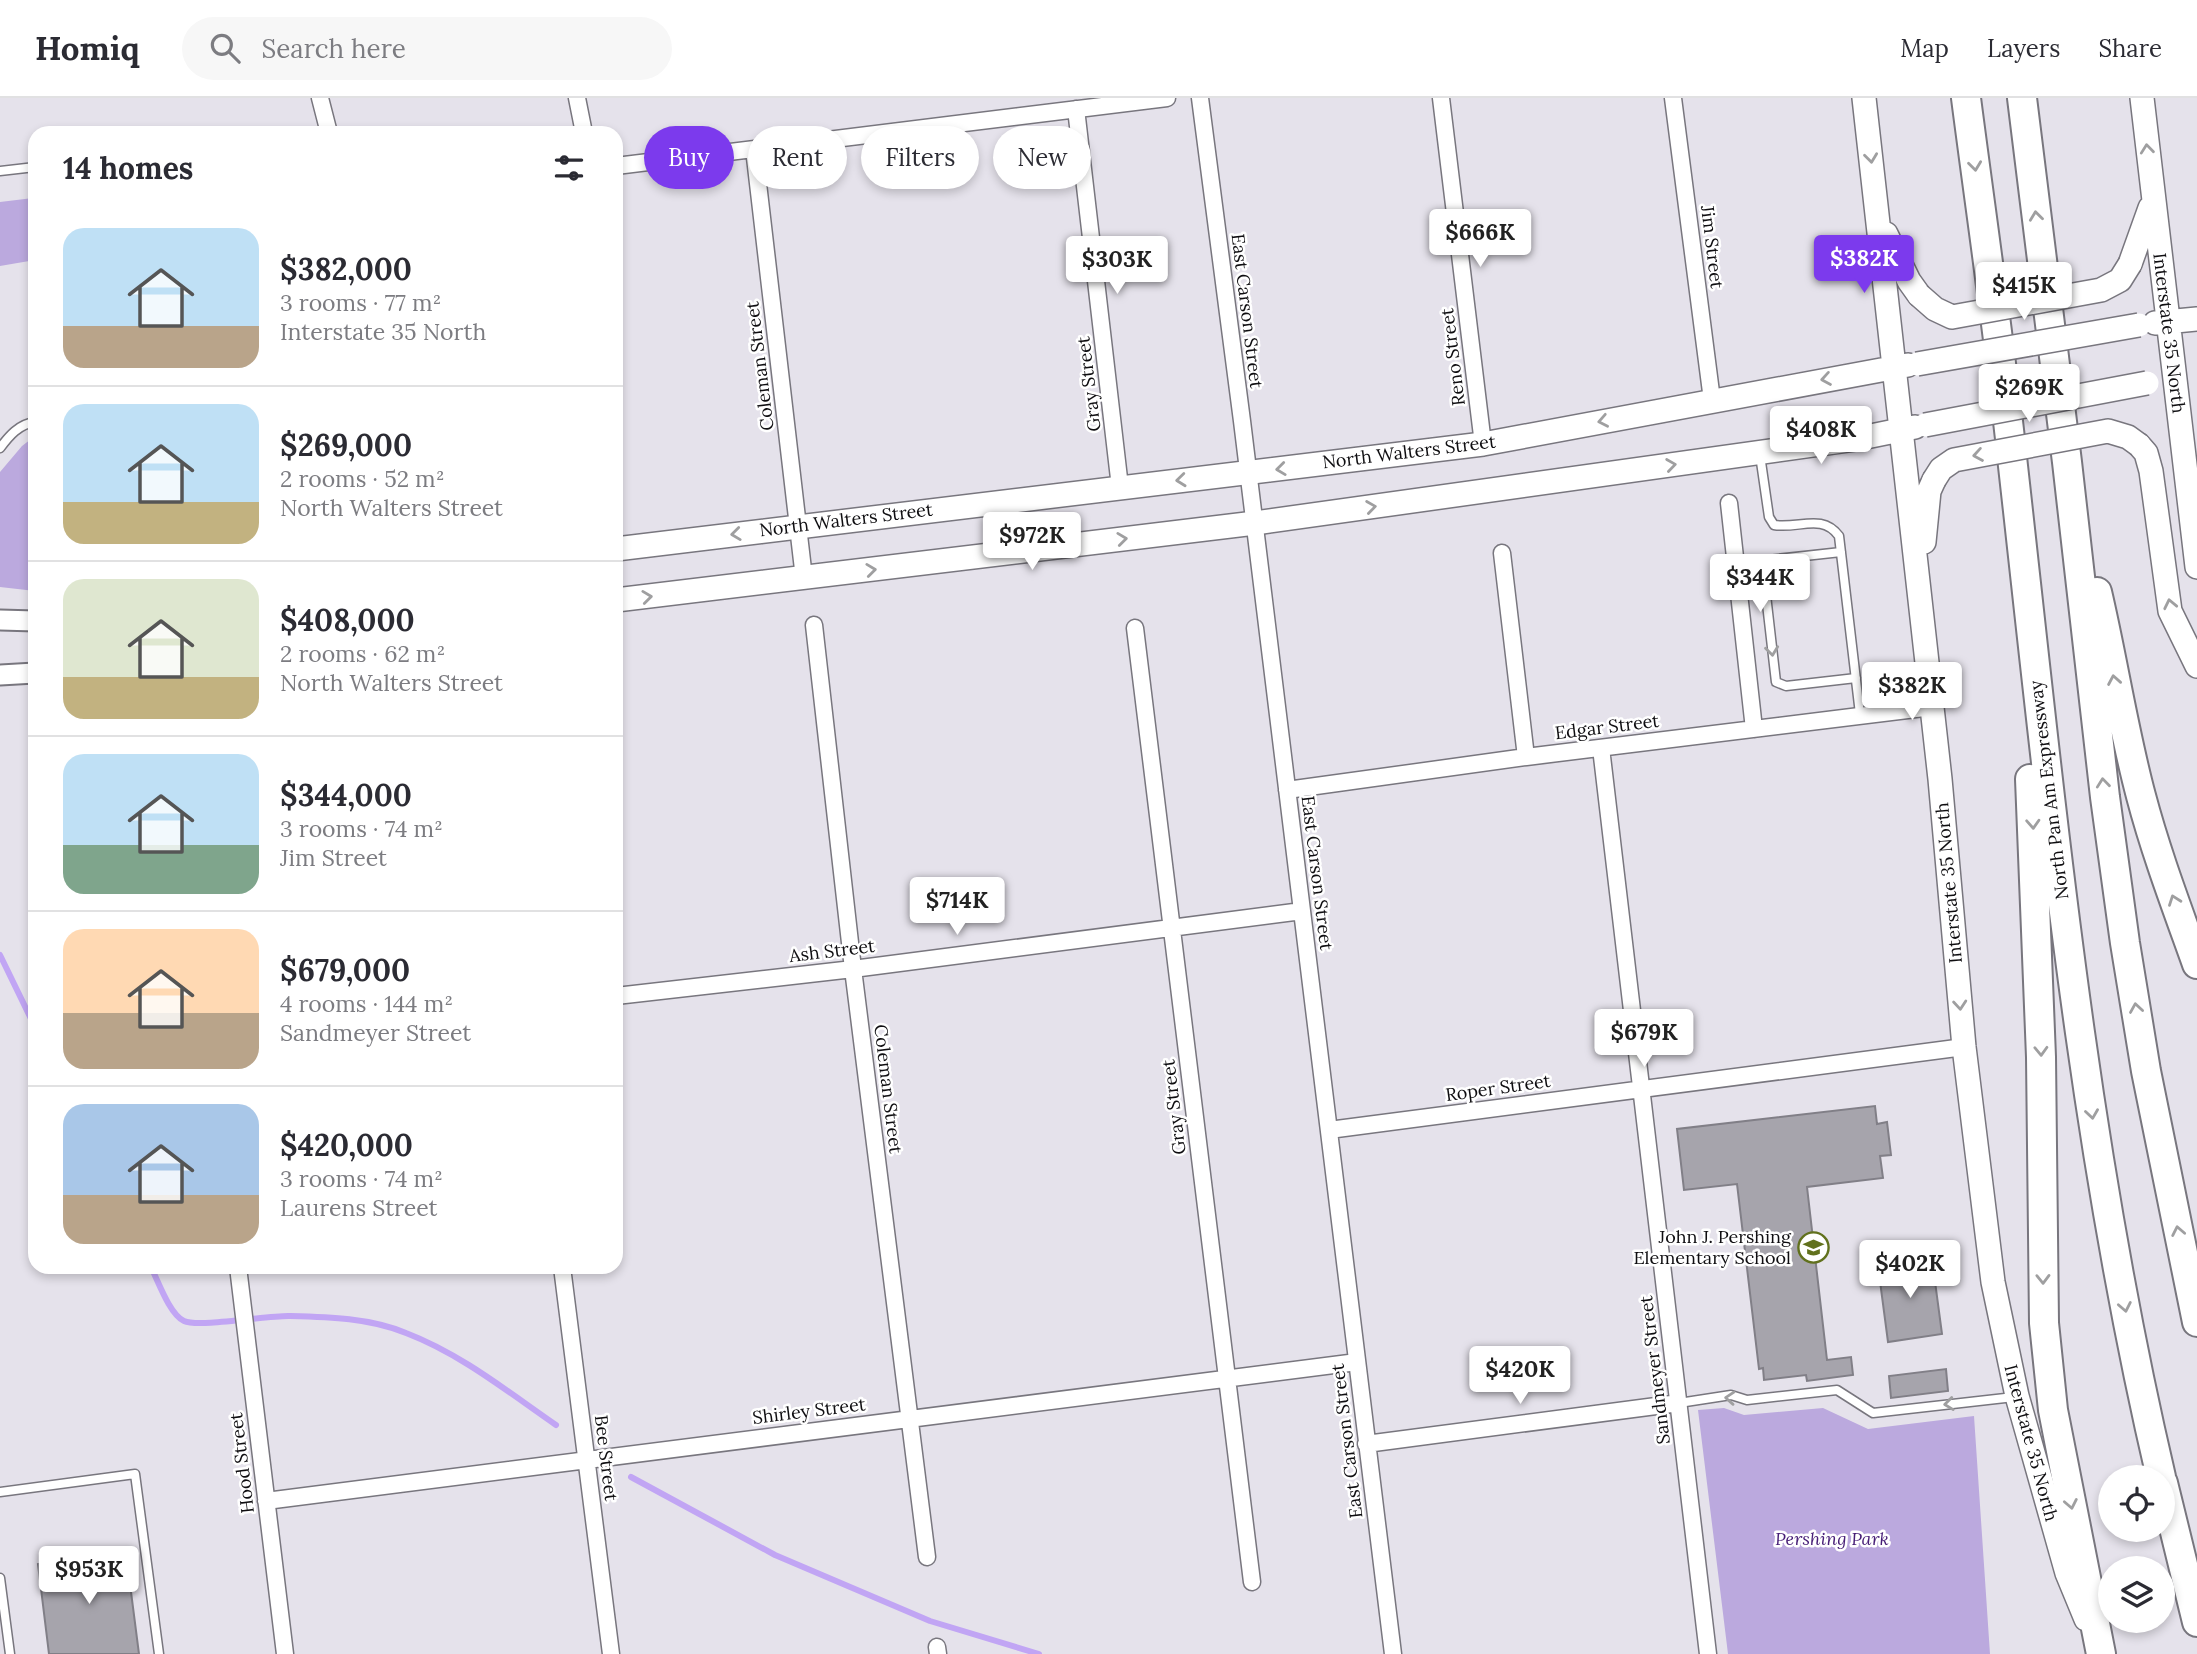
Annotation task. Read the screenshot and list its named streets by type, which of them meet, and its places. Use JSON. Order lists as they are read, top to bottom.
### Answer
{
  "streets": {
    "highway": ["North Pan Am Expressway"],
    "main road": ["Interstate 35 North", "North Walters Street"],
    "street": [
      "Jim Street",
      "East Carson Street",
      "Reno Street",
      "Coleman Street",
      "Gray Street",
      "Edgar Street",
      "Ash Street",
      "Roper Street",
      "Sandmeyer Street",
      "Shirley Street",
      "Bee Street",
      "Hood Street"
    ]
  },
  "crossings": [
    ["Jim Street", "North Walters Street"],
    ["East Carson Street", "North Walters Street"],
    ["East Carson Street", "Edgar Street"],
    ["East Carson Street", "Ash Street"],
    ["East Carson Street", "Roper Street"],
    ["East Carson Street", "Shirley Street"],
    ["Interstate 35 North", "North Walters Street"],
    ["Interstate 35 North", "Edgar Street"],
    ["Interstate 35 North", "Roper Street"],
    ["Reno Street", "North Walters Street"],
    ["Coleman Street", "North Walters Street"],
    ["Coleman Street", "Ash Street"],
    ["Coleman Street", "Shirley Street"],
    ["Gray Street", "North Walters Street"],
    ["Gray Street", "Ash Street"],
    ["Gray Street", "Shirley Street"],
    ["Edgar Street", "Sandmeyer Street"],
    ["Roper Street", "Sandmeyer Street"],
    ["Shirley Street", "Bee Street"],
    ["Shirley Street", "Hood Street"]
  ],
  "parks": ["Pershing Park"],
  "places": {
    "school or university": ["John J. Pershing Elementary School"]
  },
  "page": {
    "header": "Homiq",
    "search": "Search here",
    "nav": ["Map", "Layers", "Share"],
    "chip": [
      "Buy",
      "Rent",
      "Filters",
      "New"
    ],
    "heading": "14 homes",
    "price": [
      "$666K",
      "$382K",
      "$303K",
      "$415K",
      "$269K",
      "$408K",
      "$972K",
      "$344K",
      "$382K",
      "$714K",
      "$679K",
      "$402K",
      "$420K",
      "$953K"
    ],
    "list": [
      {
        "name": "$382,000",
        "note": "3 rooms · 77 m² · Interstate 35 North"
      },
      {
        "name": "$269,000",
        "note": "2 rooms · 52 m² · North Walters Street"
      },
      {
        "name": "$408,000",
        "note": "2 rooms · 62 m² · North Walters Street"
      },
      {
        "name": "$344,000",
        "note": "3 rooms · 74 m² · Jim Street"
      },
      {
        "name": "$679,000",
        "note": "4 rooms · 144 m² · Sandmeyer Street"
      },
      {
        "name": "$420,000",
        "note": "3 rooms · 74 m² · Laurens Street"
      }
    ]
  }
}
